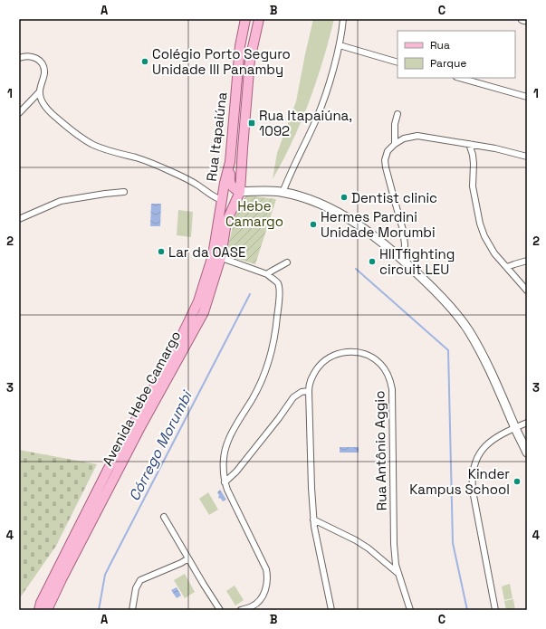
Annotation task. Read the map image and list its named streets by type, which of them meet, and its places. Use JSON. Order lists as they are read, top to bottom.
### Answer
{
  "streets": {
    "main road": ["Rua Itapaiúna", "Avenida Hebe Camargo"],
    "street": ["Rua Antônio Aggio"]
  },
  "crossings": [
    ["Rua Itapaiúna", "Avenida Hebe Camargo"]
  ],
  "water": ["Córrego Morumbi"],
  "parks": ["Hebe Camargo"],
  "places": {
    "other": [
      "Colégio Porto Seguro Unidade III Panamby",
      "Dentist clinic",
      "Hermes Pardini Unidade Morumbi",
      "Lar da OASE",
      "HIITfighting circuit LEU",
      "Kinder Kampus School"
    ],
    "transit": ["Rua Itapaiúna, 1092"]
  },
  "legend": ["Rua", "Parque"],
  "grid": {
    "columns": ["A", "B", "C"],
    "rows": [
      "1",
      "2",
      "3",
      "4"
    ]
  }
}
